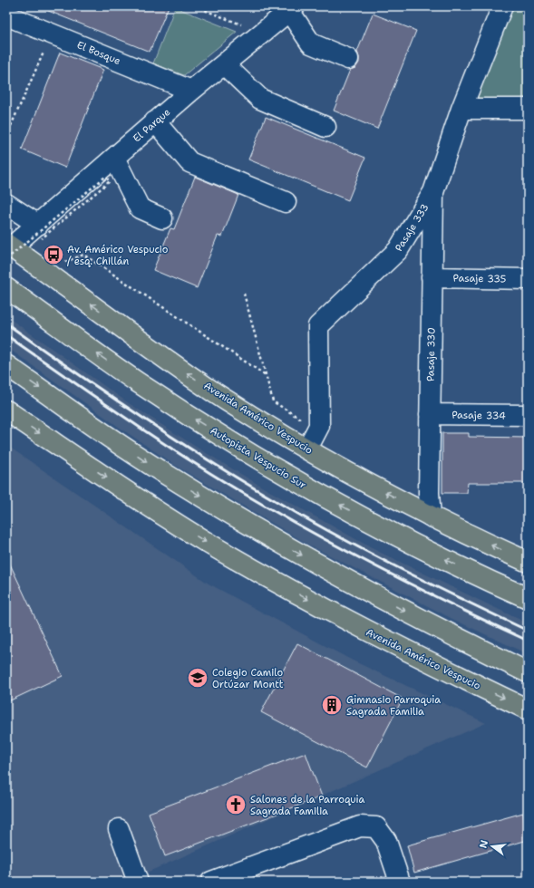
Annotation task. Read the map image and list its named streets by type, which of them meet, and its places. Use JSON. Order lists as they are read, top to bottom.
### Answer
{
  "streets": {
    "main road": ["Avenida Américo Vespucio", "Autopista Vespucio Sur"],
    "street": [
      "El Bosque",
      "El Parque",
      "Pasaje 333",
      "Pasaje 335",
      "Pasaje 330",
      "Pasaje 334"
    ]
  },
  "crossings": [
    ["El Bosque", "El Parque"],
    ["El Parque", "Avenida Américo Vespucio"],
    ["Pasaje 333", "Pasaje 330"],
    ["Pasaje 333", "Avenida Américo Vespucio"],
    ["Pasaje 335", "Pasaje 330"],
    ["Pasaje 330", "Pasaje 334"],
    ["Pasaje 330", "Avenida Américo Vespucio"]
  ],
  "places": {
    "bus stop": ["Av. Américo Vespucio / esq. Chillán"],
    "school or university": ["Colegio Camilo Ortúzar Montt"],
    "building": ["Gimnasio Parroquia Sagrada Familia"],
    "church": ["Salones de la Parroquia Sagrada Familia"]
  },
  "north": "left"
}
